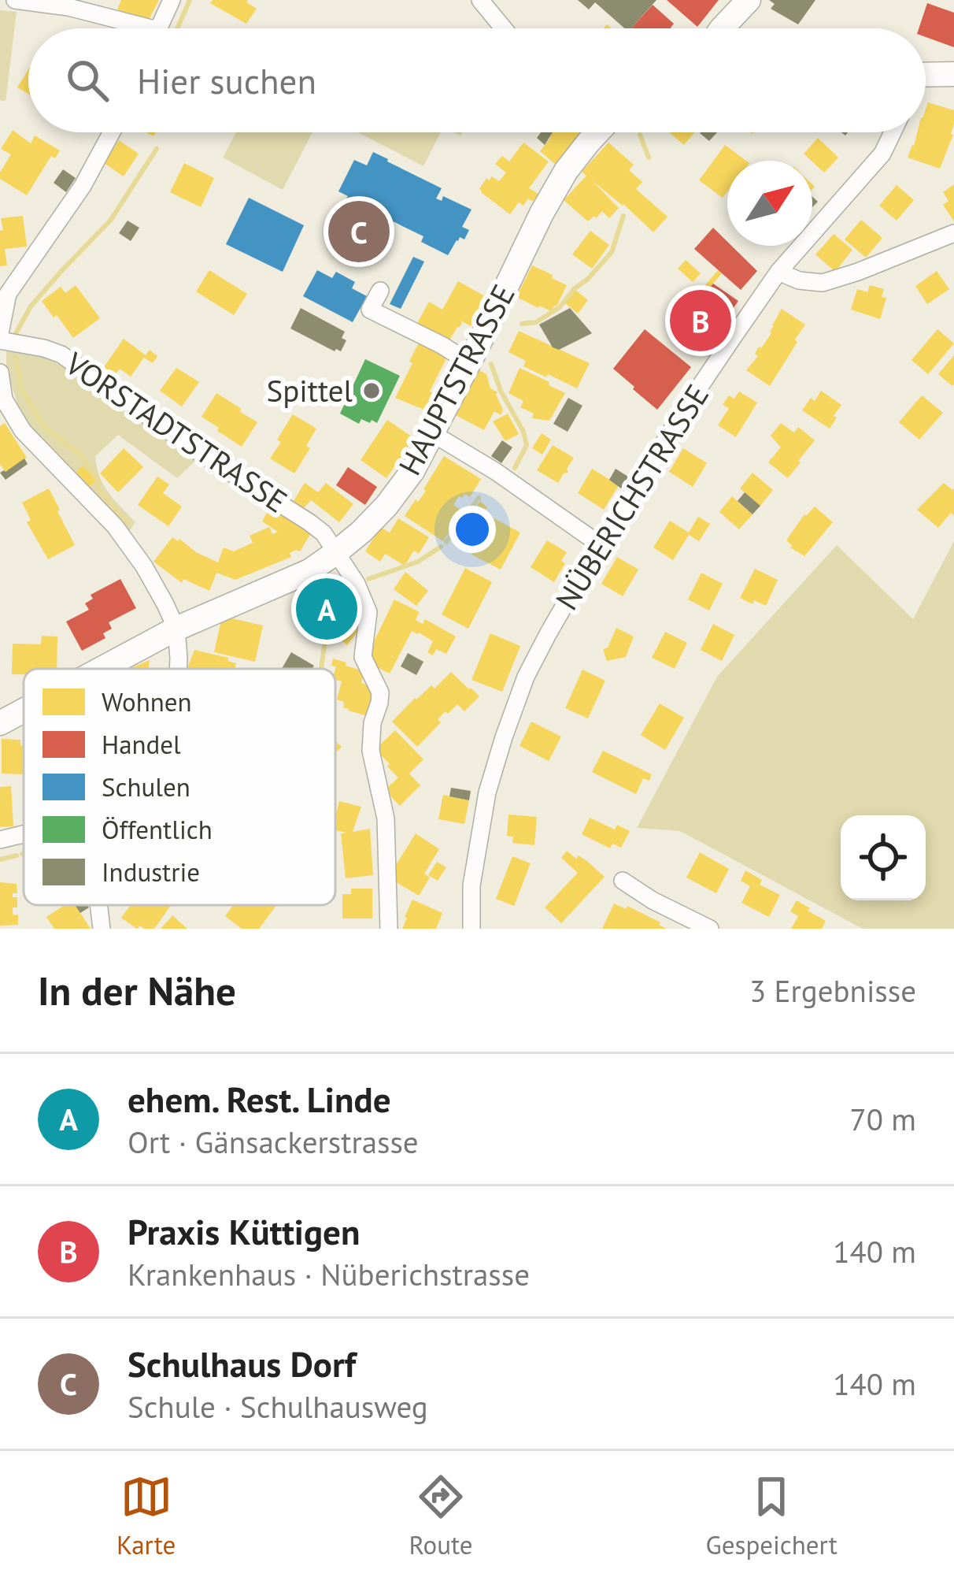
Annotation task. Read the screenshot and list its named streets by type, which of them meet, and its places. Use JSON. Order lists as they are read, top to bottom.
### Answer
{
  "streets": {
    "street": ["HAUPTSTRASSE", "VORSTADTSTRASSE", "NÜBERICHSTRASSE"]
  },
  "crossings": [
    ["HAUPTSTRASSE", "VORSTADTSTRASSE"]
  ],
  "places": ["Spittel"],
  "legend": [
    "Wohnen",
    "Handel",
    "Schulen",
    "Öffentlich",
    "Industrie"
  ],
  "north": "top right",
  "page": {
    "search": "Hier suchen",
    "pins": ["C", "B", "A"],
    "heading": ["In der Nähe", "3 Ergebnisse"],
    "list": [
      {
        "mark": "A",
        "name": "ehem. Rest. Linde",
        "note": "Ort · Gänsackerstrasse",
        "value": "70 m"
      },
      {
        "mark": "B",
        "name": "Praxis Küttigen",
        "note": "Krankenhaus · Nüberichstrasse",
        "value": "140 m"
      },
      {
        "mark": "C",
        "name": "Schulhaus Dorf",
        "note": "Schule · Schulhausweg",
        "value": "140 m"
      }
    ],
    "nav": ["Karte", "Route", "Gespeichert"]
  }
}
